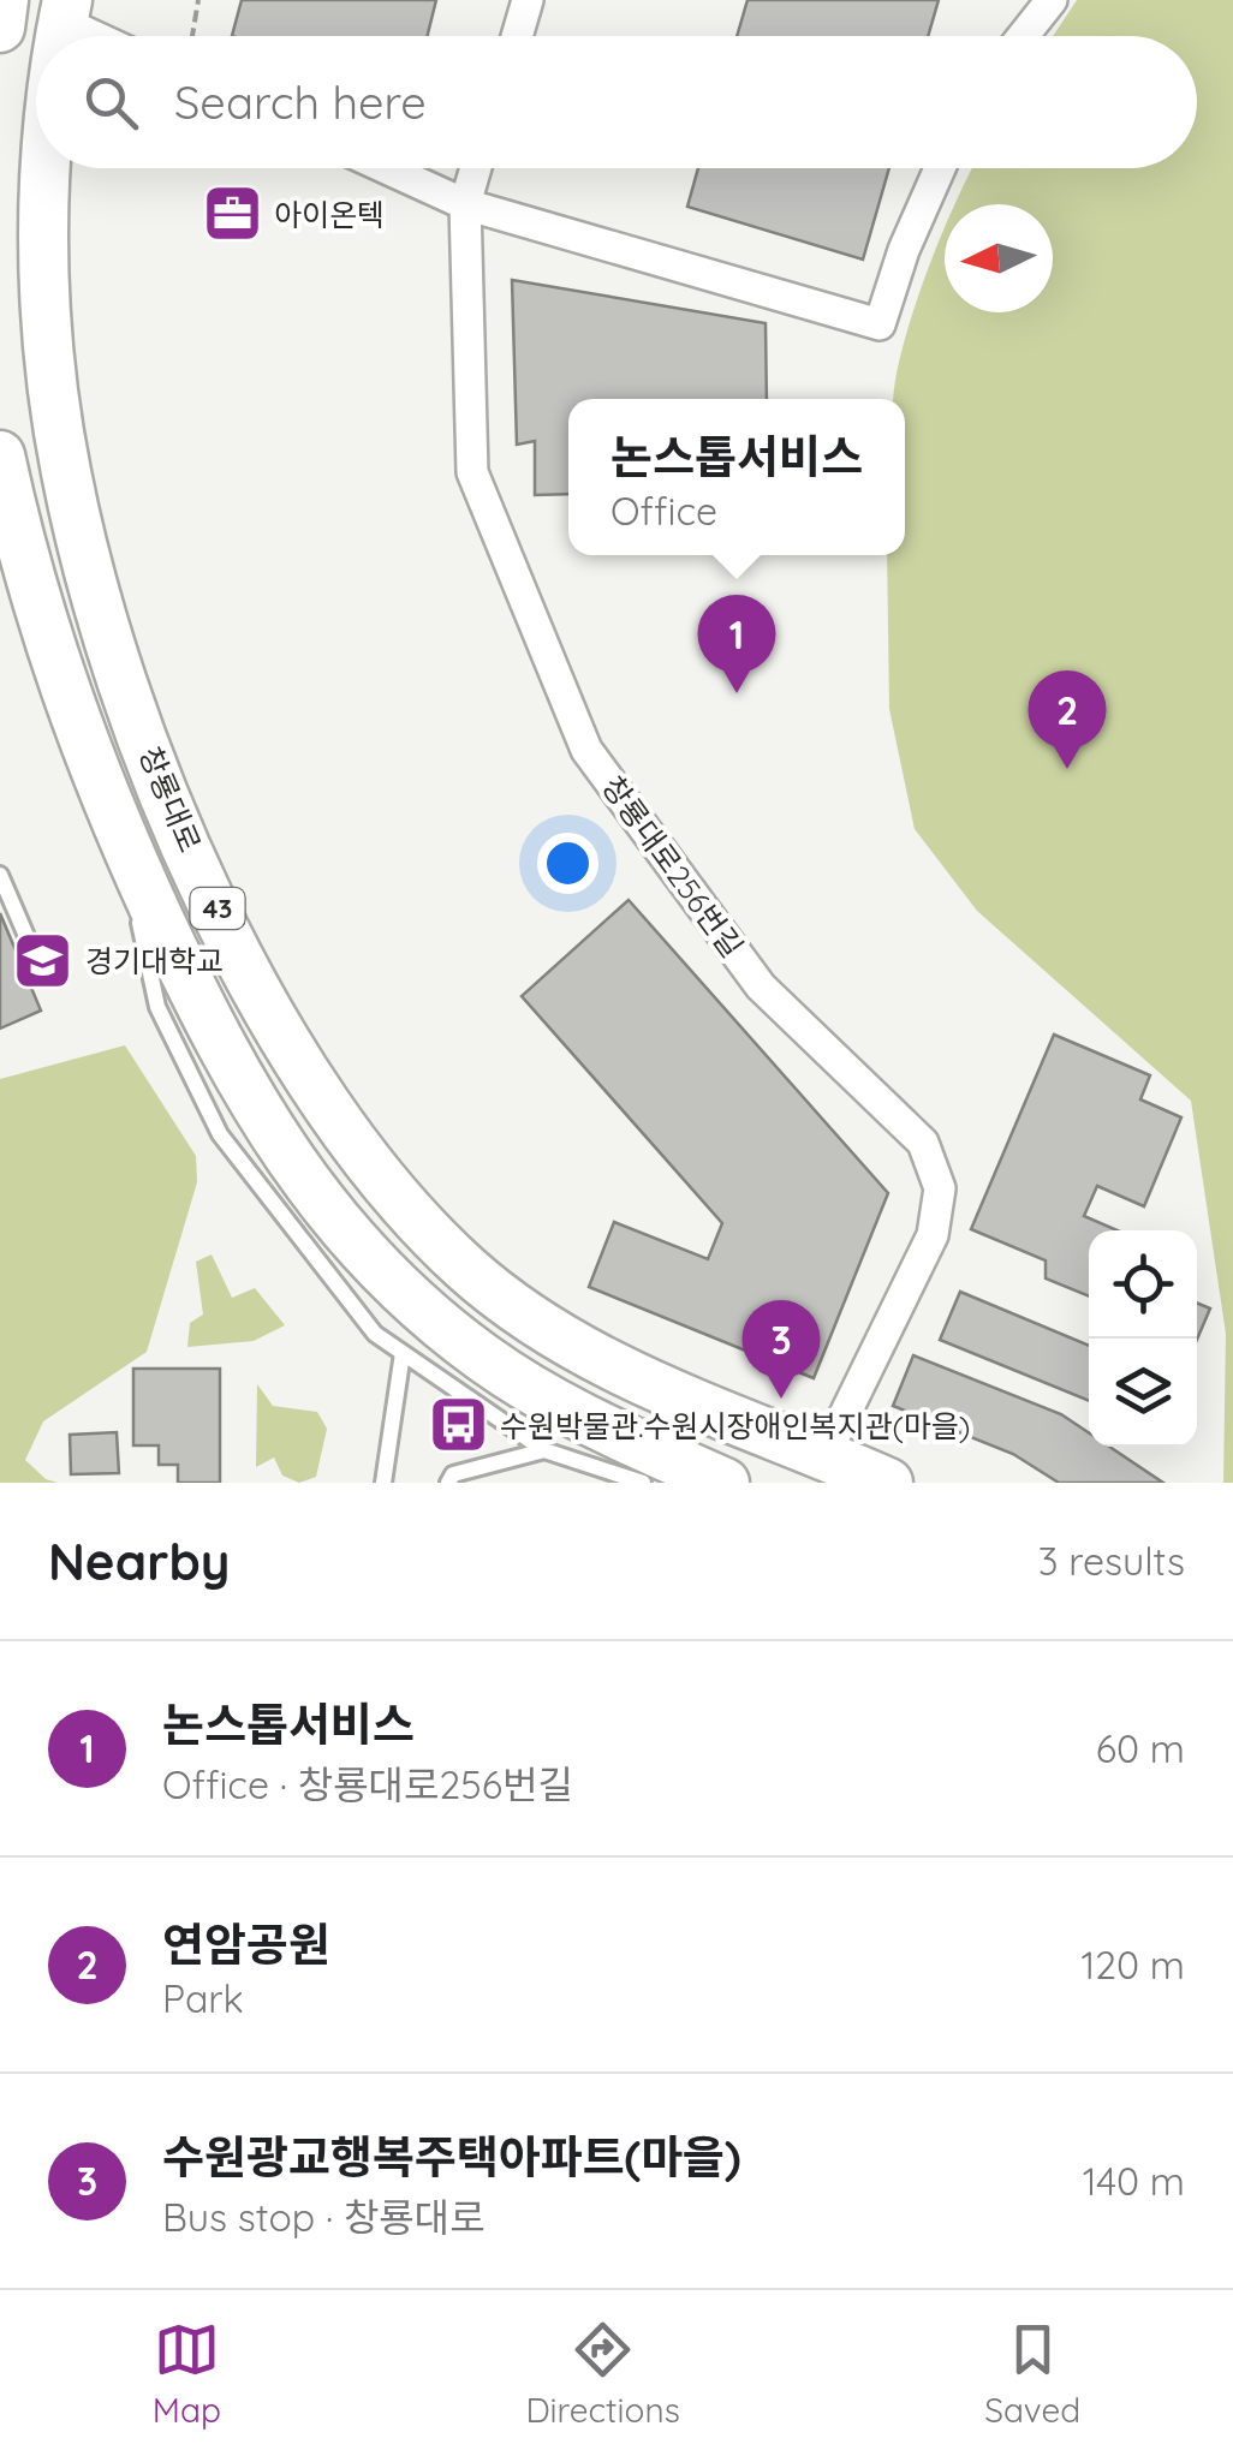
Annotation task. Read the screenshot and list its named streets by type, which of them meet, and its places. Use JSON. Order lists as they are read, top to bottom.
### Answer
{
  "streets": {
    "main road": ["창룡대로", "43"],
    "street": ["창룡대로256번길"]
  },
  "crossings": [
    ["창룡대로", "창룡대로256번길"]
  ],
  "places": {
    "office": ["아이온텍"],
    "school or university": ["경기대학교"],
    "bus stop": ["수원박물관.수원시장애인복지관(마을)"]
  },
  "north": "left",
  "page": {
    "search": "Search here",
    "popup": ["논스톱서비스", "Office"],
    "pins": ["1", "2", "3"],
    "heading": ["Nearby", "3 results"],
    "list": [
      {
        "mark": "1",
        "name": "논스톱서비스",
        "note": "Office · 창룡대로256번길",
        "value": "60 m"
      },
      {
        "mark": "2",
        "name": "연암공원",
        "note": "Park",
        "value": "120 m"
      },
      {
        "mark": "3",
        "name": "수원광교행복주택아파트(마을)",
        "note": "Bus stop · 창룡대로",
        "value": "140 m"
      }
    ],
    "nav": ["Map", "Directions", "Saved"]
  }
}
